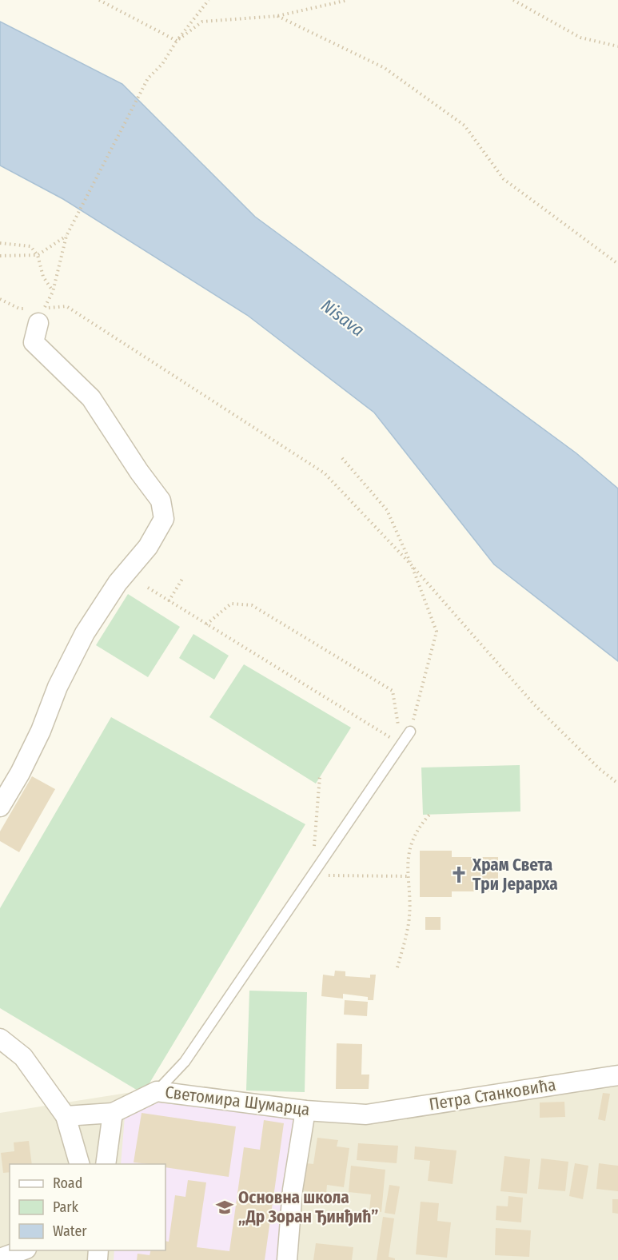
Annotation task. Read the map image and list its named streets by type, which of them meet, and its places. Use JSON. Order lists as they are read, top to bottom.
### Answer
{
  "streets": {
    "street": ["Петра Станковића", "Светомира Шумарца"]
  },
  "crossings": [
    ["Петра Станковића", "Светомира Шумарца"]
  ],
  "water": ["Nisava"],
  "places": {
    "church": ["Храм Света Три Јерарха"],
    "school or university": ["Основна школа „Др Зоран Ђинђић”"]
  },
  "legend": ["Road", "Park", "Water"]
}
